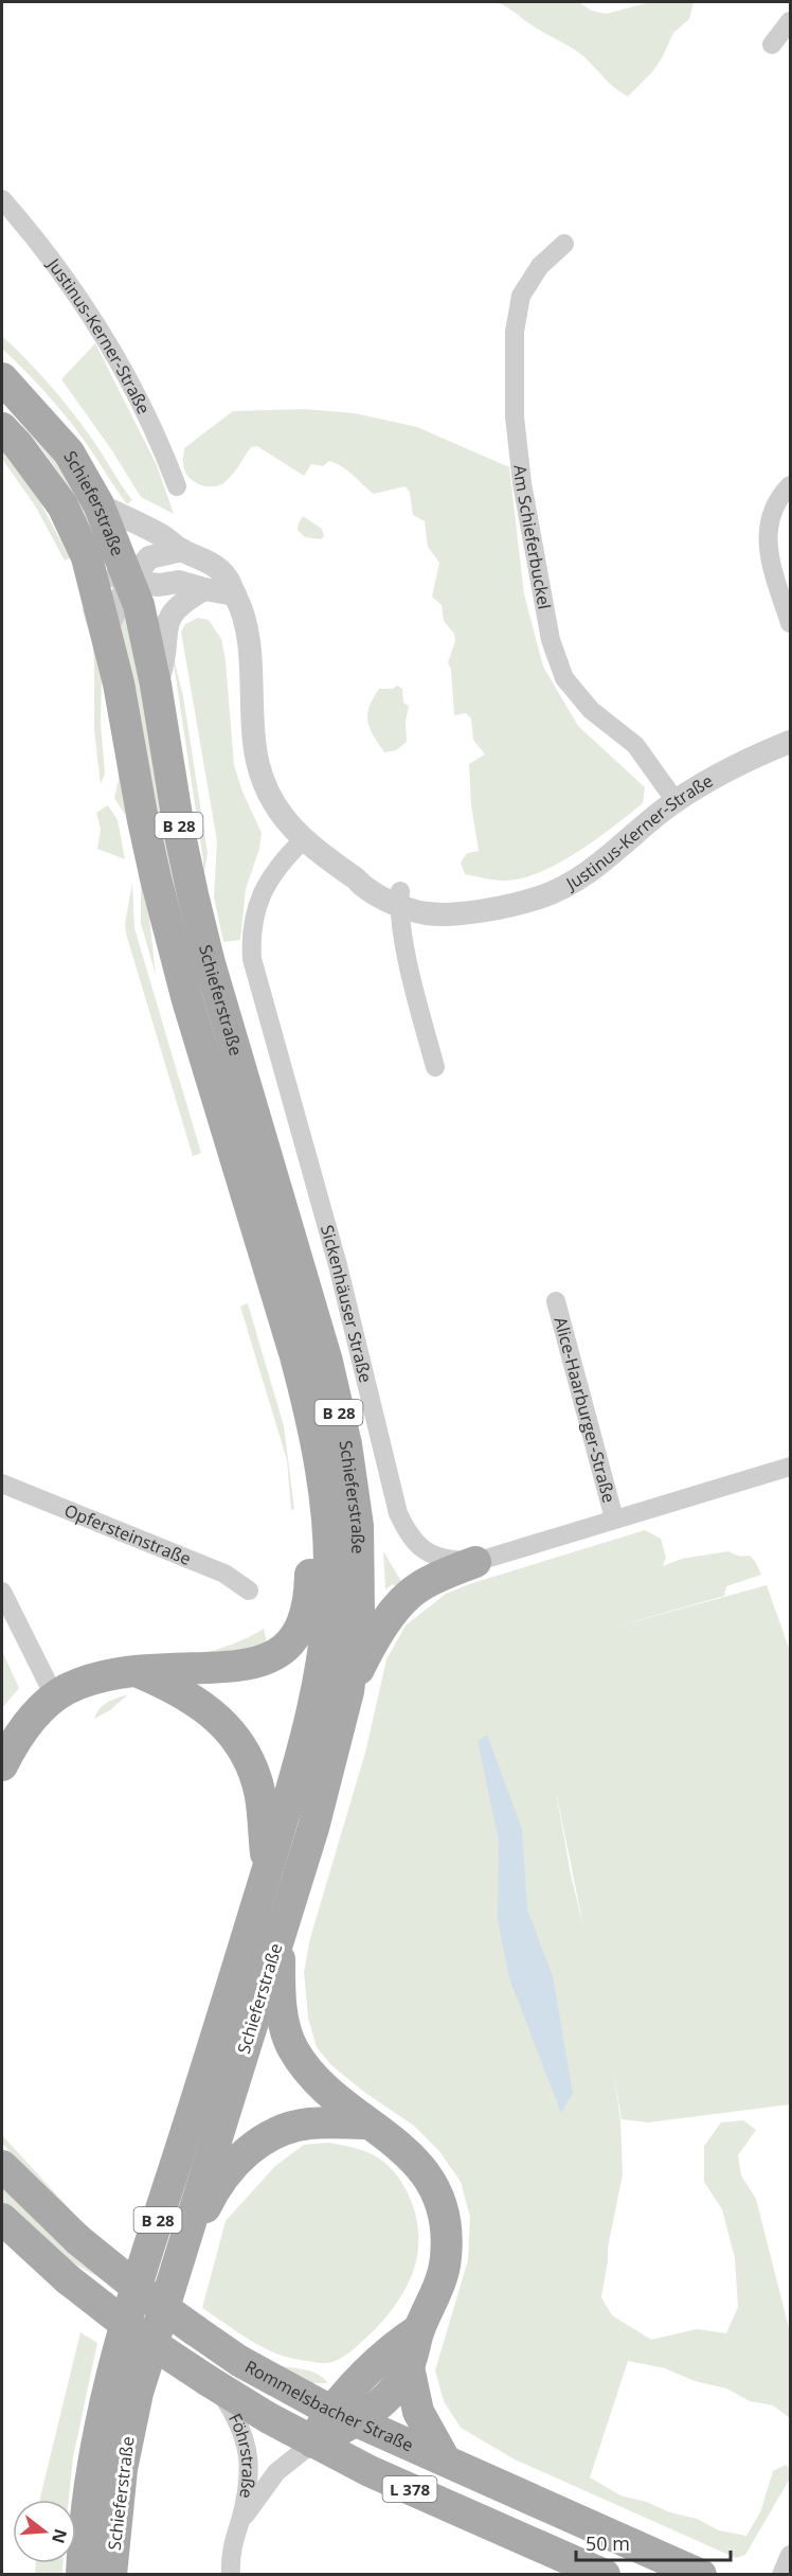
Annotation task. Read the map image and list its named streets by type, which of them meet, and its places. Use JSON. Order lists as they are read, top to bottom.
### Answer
{
  "streets": {
    "main road": [
      "Schieferstraße",
      "B 28",
      "Rommelsbacher Straße",
      "L 378"
    ],
    "street": [
      "Justinus-Kerner-Straße",
      "Am Schieferbuckel",
      "Sickenhäuser Straße",
      "Alice-Haarburger-Straße",
      "Opfersteinstraße",
      "Föhrstraße"
    ]
  },
  "crossings": [
    ["Justinus-Kerner-Straße", "Schieferstraße"],
    ["Justinus-Kerner-Straße", "Am Schieferbuckel"],
    ["Justinus-Kerner-Straße", "Sickenhäuser Straße"],
    ["Sickenhäuser Straße", "Alice-Haarburger-Straße"],
    ["Rommelsbacher Straße", "Föhrstraße"]
  ],
  "scale_bar": "50 m",
  "north": "right"
}
